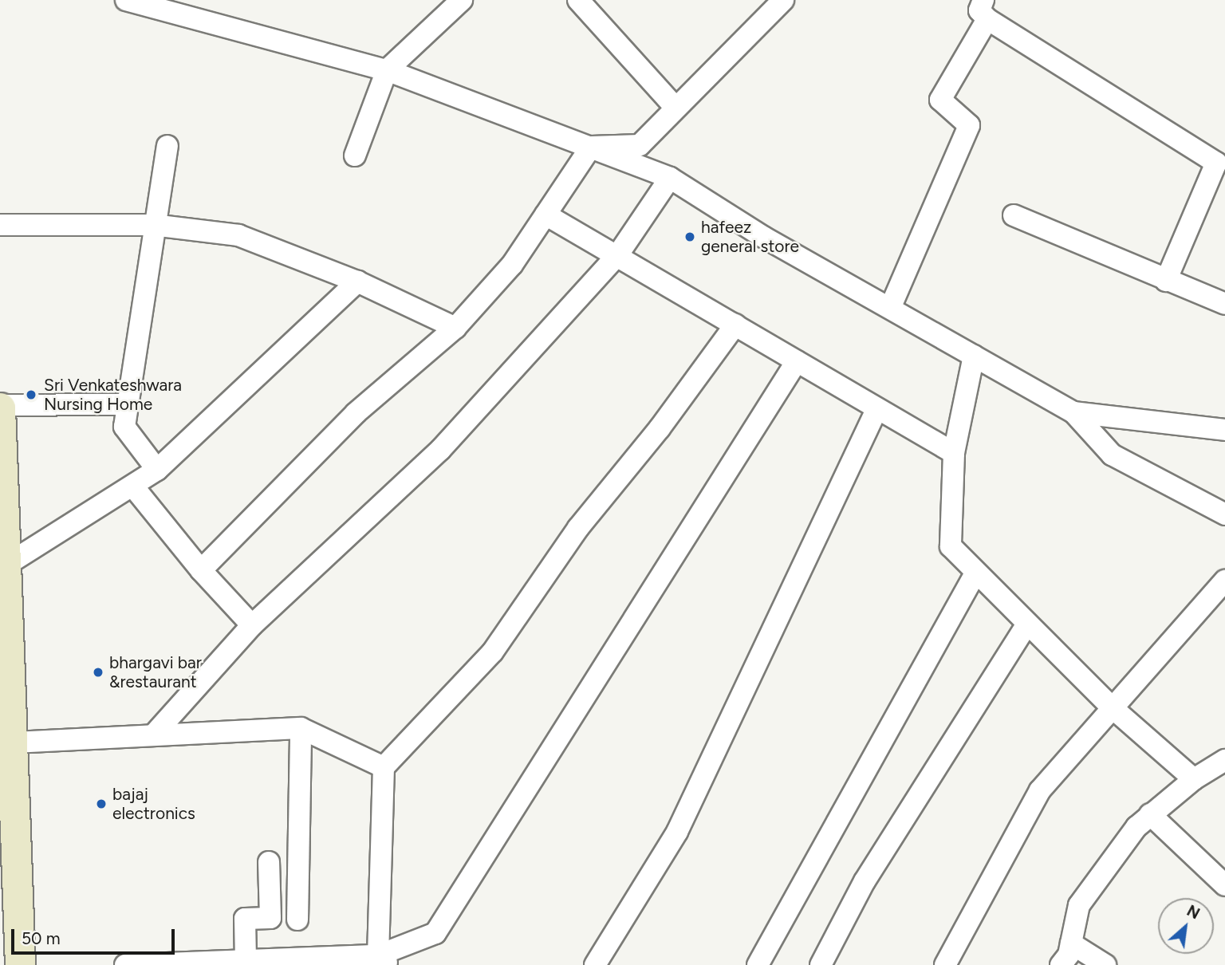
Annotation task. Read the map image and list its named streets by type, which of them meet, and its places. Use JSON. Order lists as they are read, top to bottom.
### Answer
{
  "places": [
    "hafeez general store",
    "Sri Venkateshwara Nursing Home",
    "bhargavi bar &restaurant",
    "bajaj electronics"
  ],
  "scale_bar": "50 m",
  "north": "top right"
}
